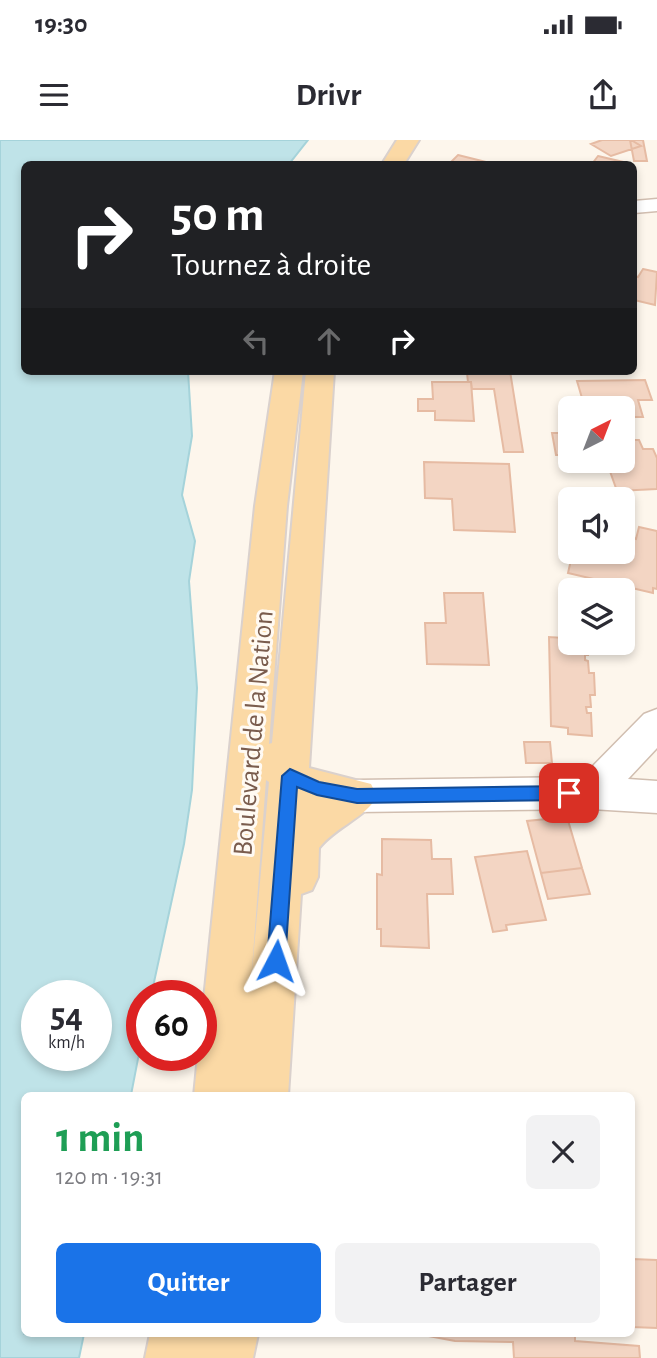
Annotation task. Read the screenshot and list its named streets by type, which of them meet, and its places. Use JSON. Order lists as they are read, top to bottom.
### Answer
{
  "streets": {
    "main road": ["Boulevard de la Nation"]
  },
  "north": "top right",
  "page": {
    "status": "19:30",
    "header": "Drivr",
    "turn": ["50 m", "Tournez à droite"],
    "speed": "54 km/h",
    "limit": "60",
    "heading": ["1 min", "120 m · 19:31"],
    "buttons": ["Quitter", "Partager"]
  }
}
